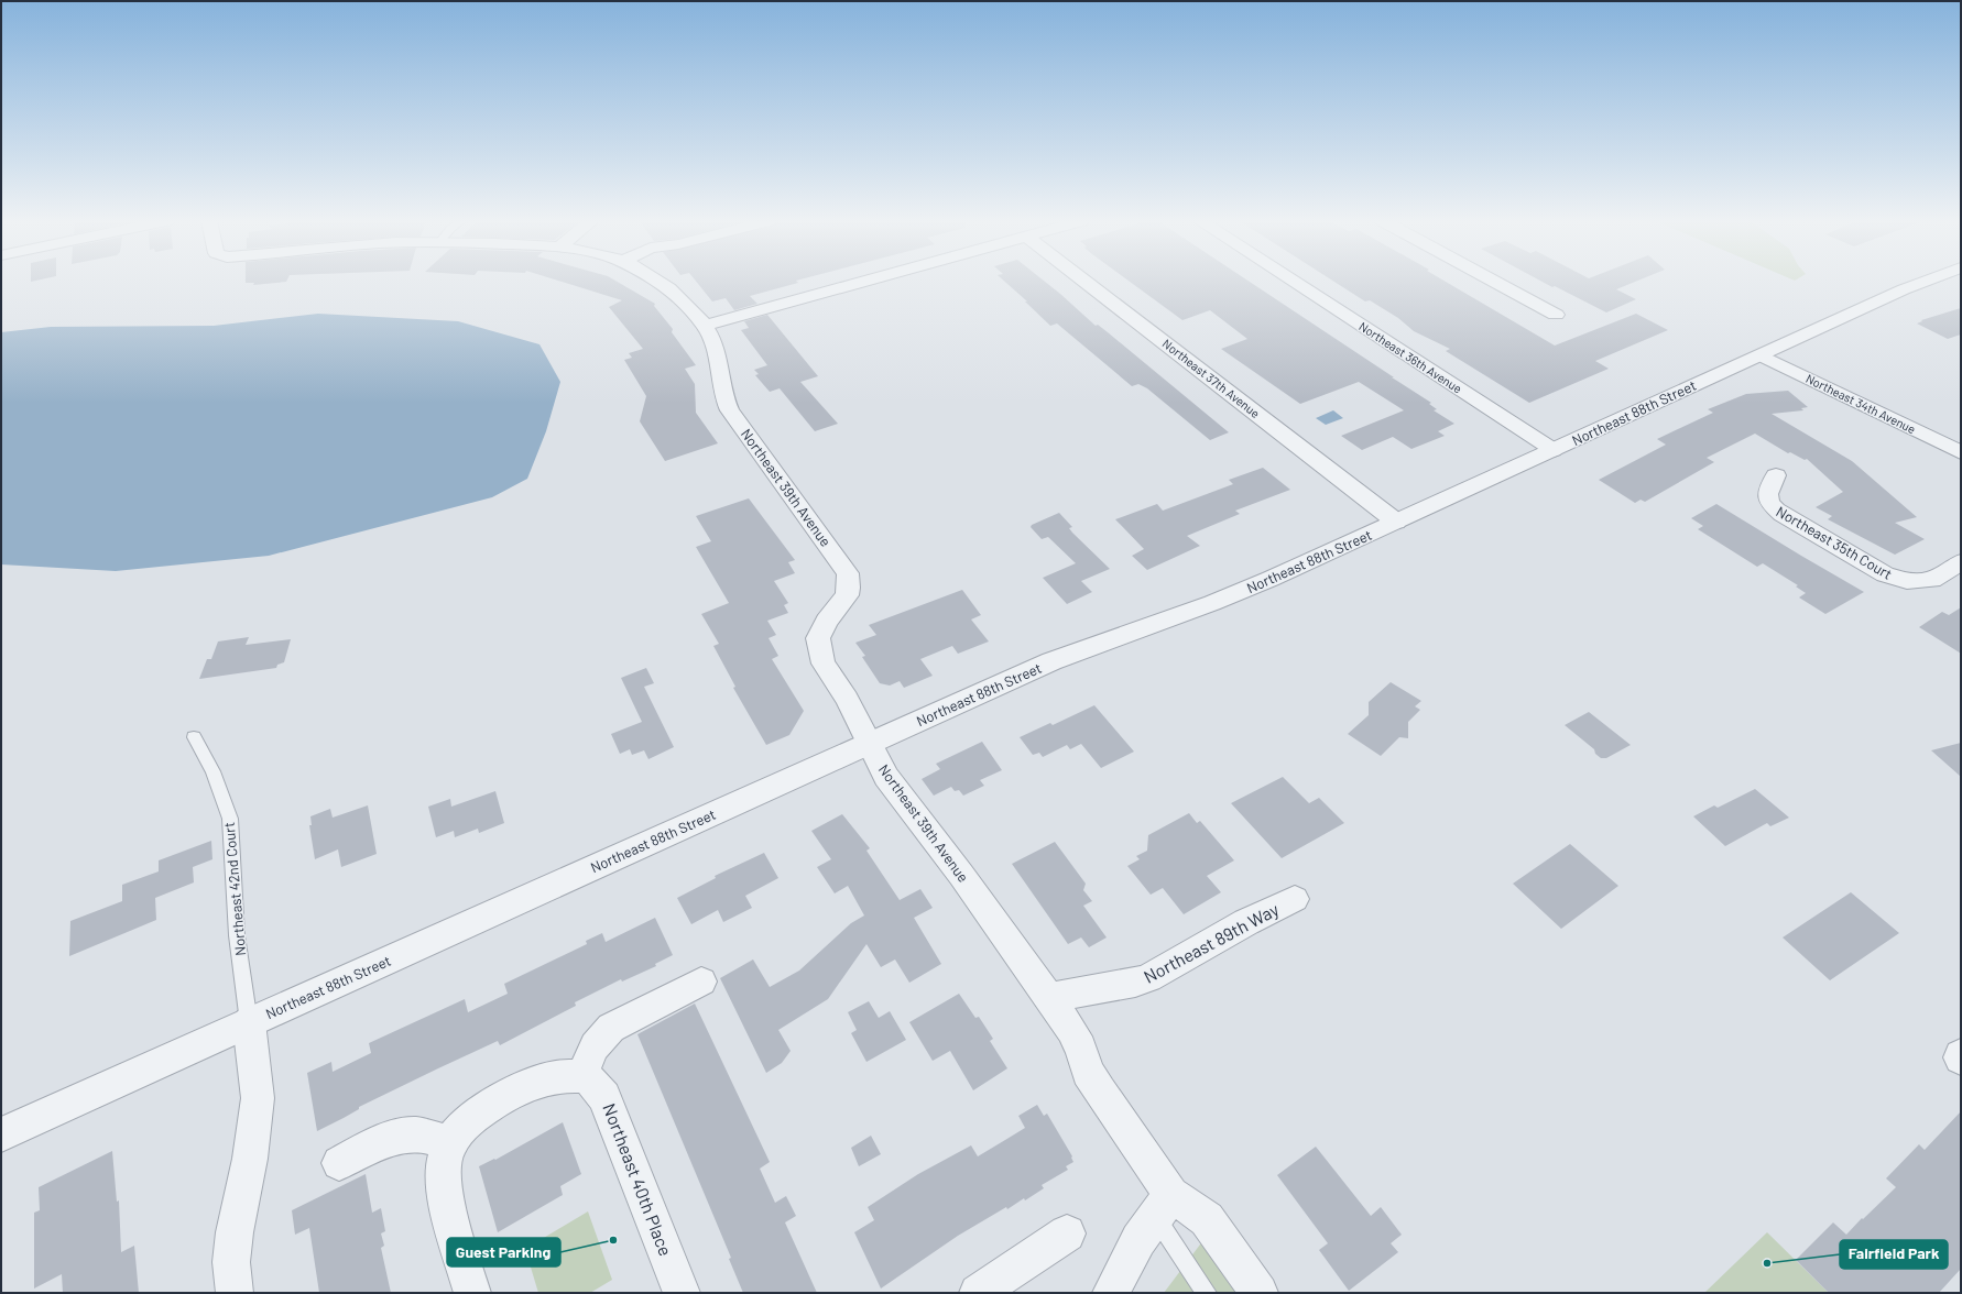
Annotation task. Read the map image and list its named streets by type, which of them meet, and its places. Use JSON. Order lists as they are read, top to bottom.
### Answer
{
  "streets": {
    "street": [
      "Northeast 36th Avenue",
      "Northeast 37th Avenue",
      "Northeast 34th Avenue",
      "Northeast 88th Street",
      "Northeast 39th Avenue",
      "Northeast 35th Court",
      "Northeast 89th Way",
      "Northeast 40th Place"
    ],
    "lane": ["Northeast 42nd Court"]
  },
  "crossings": [
    ["Northeast 36th Avenue", "Northeast 88th Street"],
    ["Northeast 37th Avenue", "Northeast 88th Street"],
    ["Northeast 34th Avenue", "Northeast 88th Street"],
    ["Northeast 88th Street", "Northeast 39th Avenue"],
    ["Northeast 88th Street", "Northeast 42nd Court"],
    ["Northeast 39th Avenue", "Northeast 89th Way"]
  ],
  "places": ["Guest Parking", "Fairfield Park"]
}
